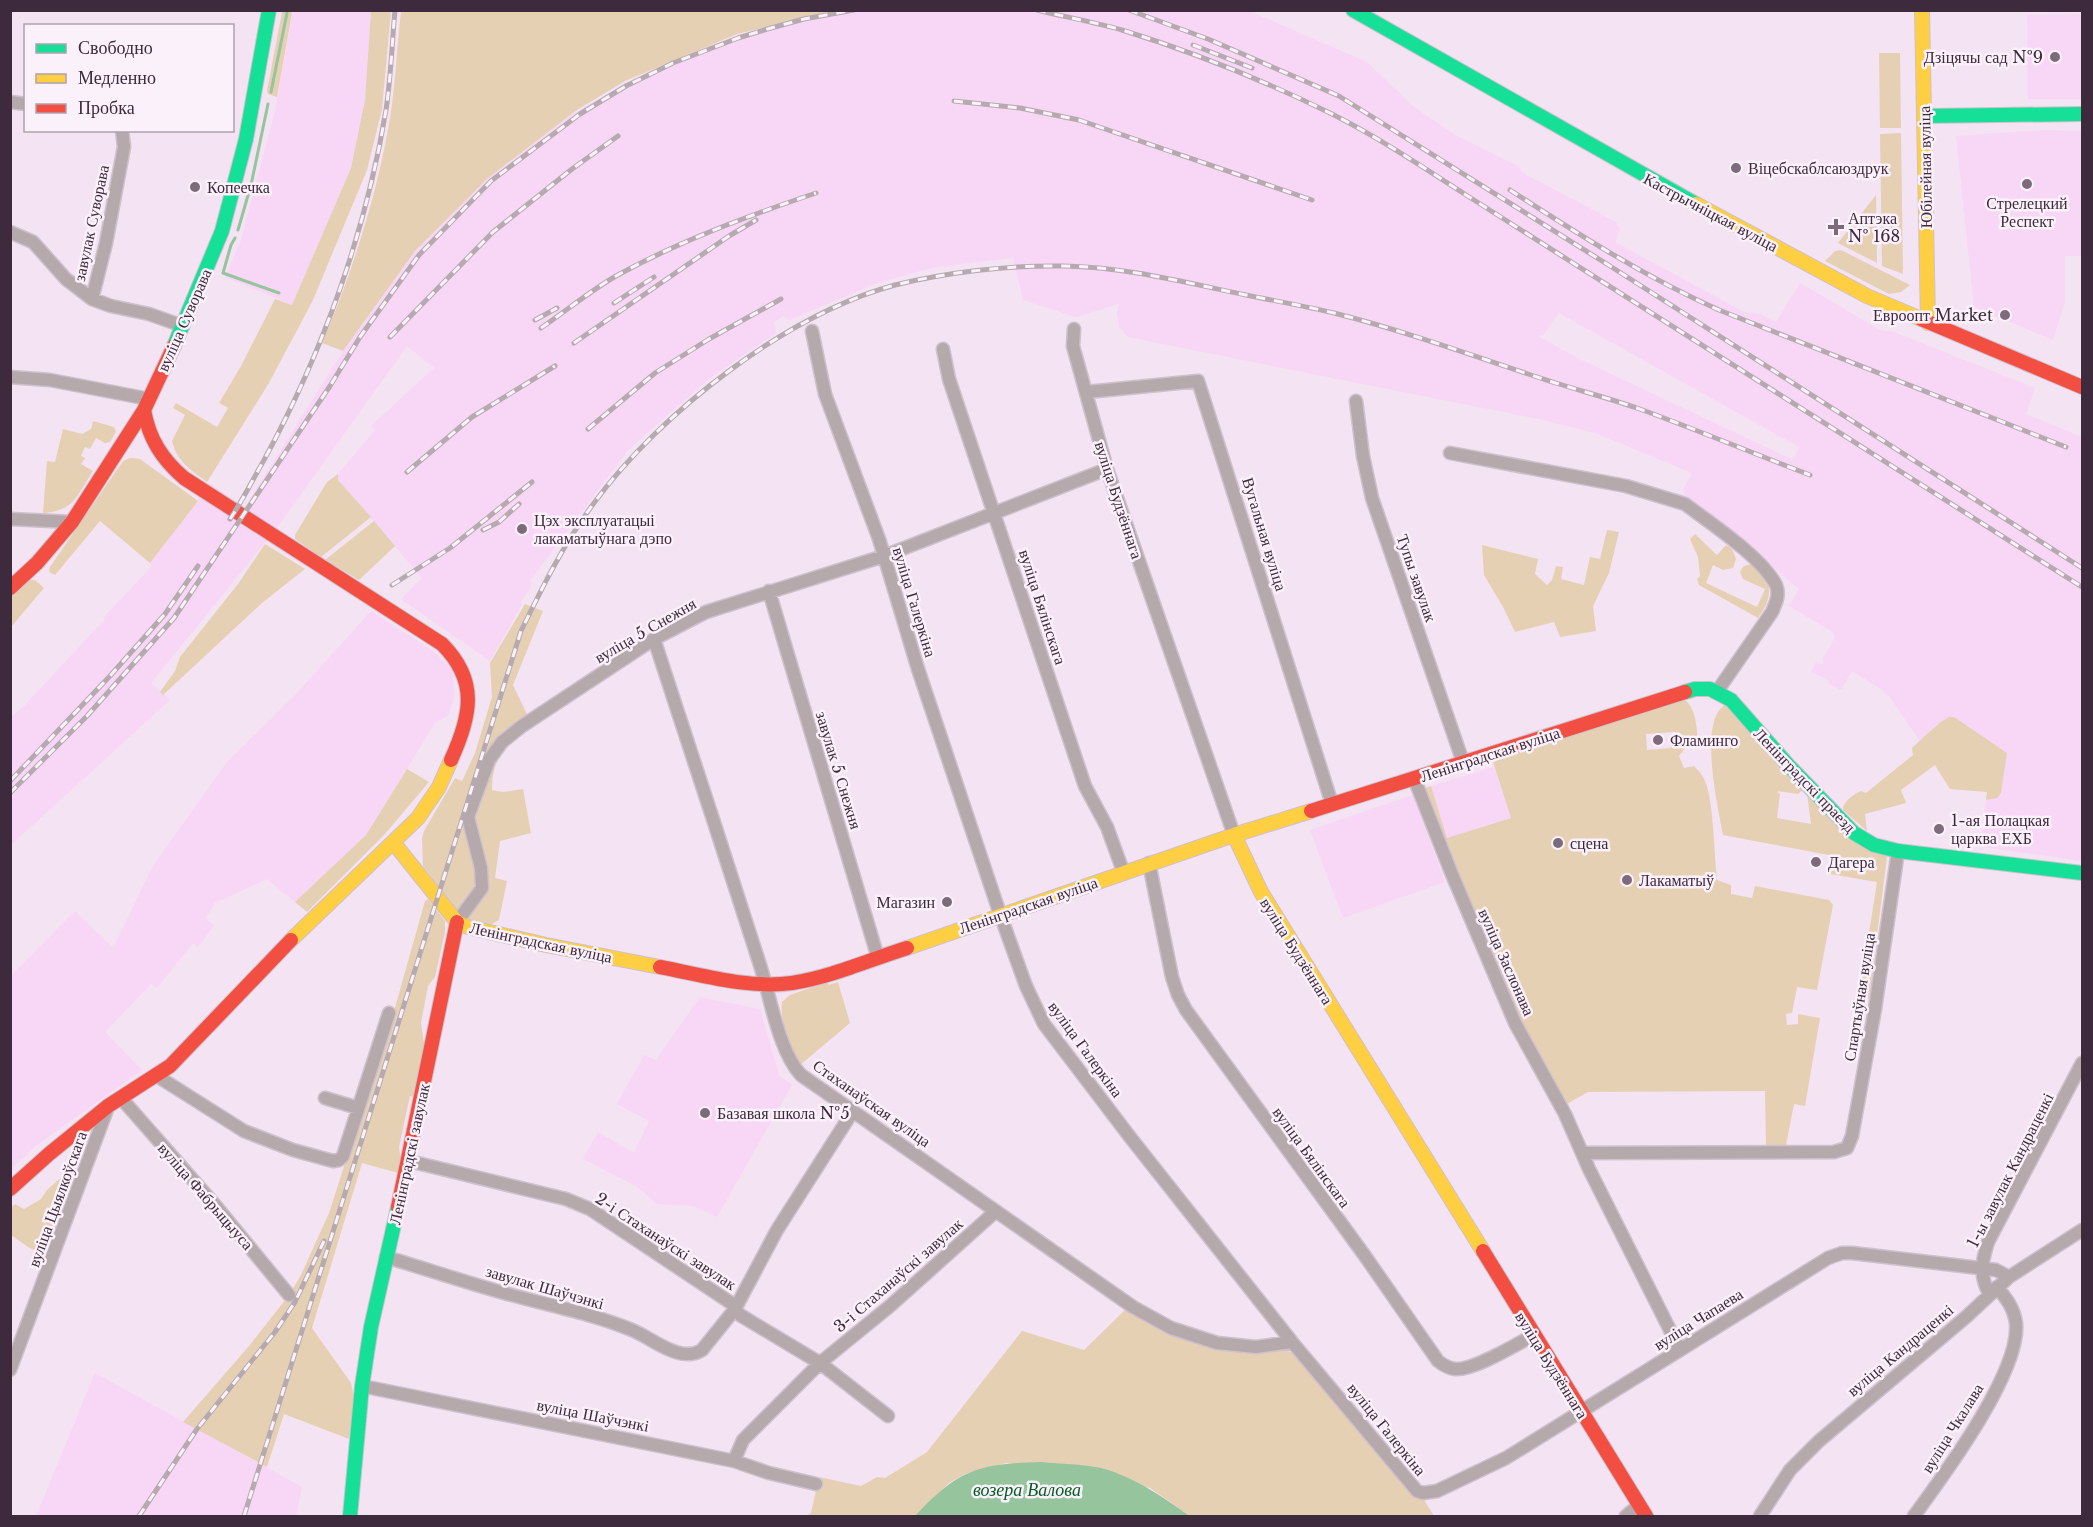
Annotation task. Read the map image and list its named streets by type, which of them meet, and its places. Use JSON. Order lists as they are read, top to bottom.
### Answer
{
  "streets": {
    "street": [
      "Юбілейная вуліца",
      "Кастрычніцкая вуліца",
      "завулак Суворава",
      "вуліца Суворава",
      "вуліца Будзённага",
      "Вугальная вуліца",
      "Тупы завулак",
      "вуліца Галеркіна",
      "вуліца Бялінскага",
      "вуліца 5 Снежня",
      "Ленінградская вуліца",
      "завулак 5 Снежня",
      "Ленінградскі праезд",
      "вуліца Заслонава",
      "Спартыўная вуліца",
      "Стаханаўская вуліца",
      "Ленінградскі завулак",
      "1-ы завулак Кандраценкі",
      "вуліца Фабрыцыуса",
      "вуліца Цыялкоўскага",
      "2-і Стаханаўскі завулак",
      "3-і Стаханаўскі завулак",
      "завулак Шаўчэнкі",
      "вуліца Чапаева",
      "вуліца Кандраценкі",
      "вуліца Шаўчэнкі",
      "вуліца Чкалава"
    ]
  },
  "crossings": [
    ["Юбілейная вуліца", "Кастрычніцкая вуліца"],
    ["завулак Суворава", "вуліца Суворава"],
    ["вуліца Будзённага", "Вугальная вуліца"],
    ["вуліца Будзённага", "вуліца Бялінскага"],
    ["вуліца Будзённага", "вуліца 5 Снежня"],
    ["вуліца Будзённага", "Ленінградская вуліца"],
    ["вуліца Будзённага", "вуліца Чапаева"],
    ["Вугальная вуліца", "Ленінградская вуліца"],
    ["Тупы завулак", "Ленінградская вуліца"],
    ["вуліца Галеркіна", "вуліца 5 Снежня"],
    ["вуліца Галеркіна", "Ленінградская вуліца"],
    ["вуліца Галеркіна", "Стаханаўская вуліца"],
    ["вуліца Галеркіна", "вуліца Чапаева"],
    ["вуліца Бялінскага", "вуліца 5 Снежня"],
    ["вуліца Бялінскага", "Ленінградская вуліца"],
    ["вуліца 5 Снежня", "Ленінградская вуліца"],
    ["вуліца 5 Снежня", "завулак 5 Снежня"],
    ["вуліца 5 Снежня", "Стаханаўская вуліца"],
    ["вуліца 5 Снежня", "Ленінградскі завулак"],
    ["Ленінградская вуліца", "завулак 5 Снежня"],
    ["Ленінградская вуліца", "Ленінградскі праезд"],
    ["Ленінградская вуліца", "вуліца Заслонава"],
    ["Ленінградская вуліца", "Стаханаўская вуліца"],
    ["Ленінградская вуліца", "Ленінградскі завулак"],
    ["Ленінградскі праезд", "Спартыўная вуліца"],
    ["вуліца Заслонава", "Спартыўная вуліца"],
    ["вуліца Заслонава", "вуліца Чапаева"],
    ["Стаханаўская вуліца", "3-і Стаханаўскі завулак"],
    ["Ленінградскі завулак", "2-і Стаханаўскі завулак"],
    ["Ленінградскі завулак", "завулак Шаўчэнкі"],
    ["Ленінградскі завулак", "вуліца Шаўчэнкі"],
    ["1-ы завулак Кандраценкі", "вуліца Чапаева"],
    ["1-ы завулак Кандраценкі", "вуліца Кандраценкі"],
    ["1-ы завулак Кандраценкі", "вуліца Чкалава"],
    ["2-і Стаханаўскі завулак", "3-і Стаханаўскі завулак"],
    ["2-і Стаханаўскі завулак", "завулак Шаўчэнкі"],
    ["3-і Стаханаўскі завулак", "вуліца Шаўчэнкі"],
    ["вуліца Чапаева", "вуліца Кандраценкі"],
    ["вуліца Кандраценкі", "вуліца Чкалава"]
  ],
  "water": ["возера Валова"],
  "places": {
    "other": [
      "Дзіцячы сад №9",
      "Віцебскаблсаюздрук",
      "Стрелецкий Респект",
      "Копеечка",
      "Евроопт Market",
      "Цэх эксплуатацыі лакаматыўнага дэпо",
      "Фламинго",
      "1-ая Полацкая царква ЕХБ",
      "сцена",
      "Дагера",
      "Лакаматыў",
      "Магазин",
      "Базавая школа №5"
    ],
    "health": ["Аптэка № 168"]
  },
  "legend": ["Свободно", "Медленно", "Пробка"]
}
